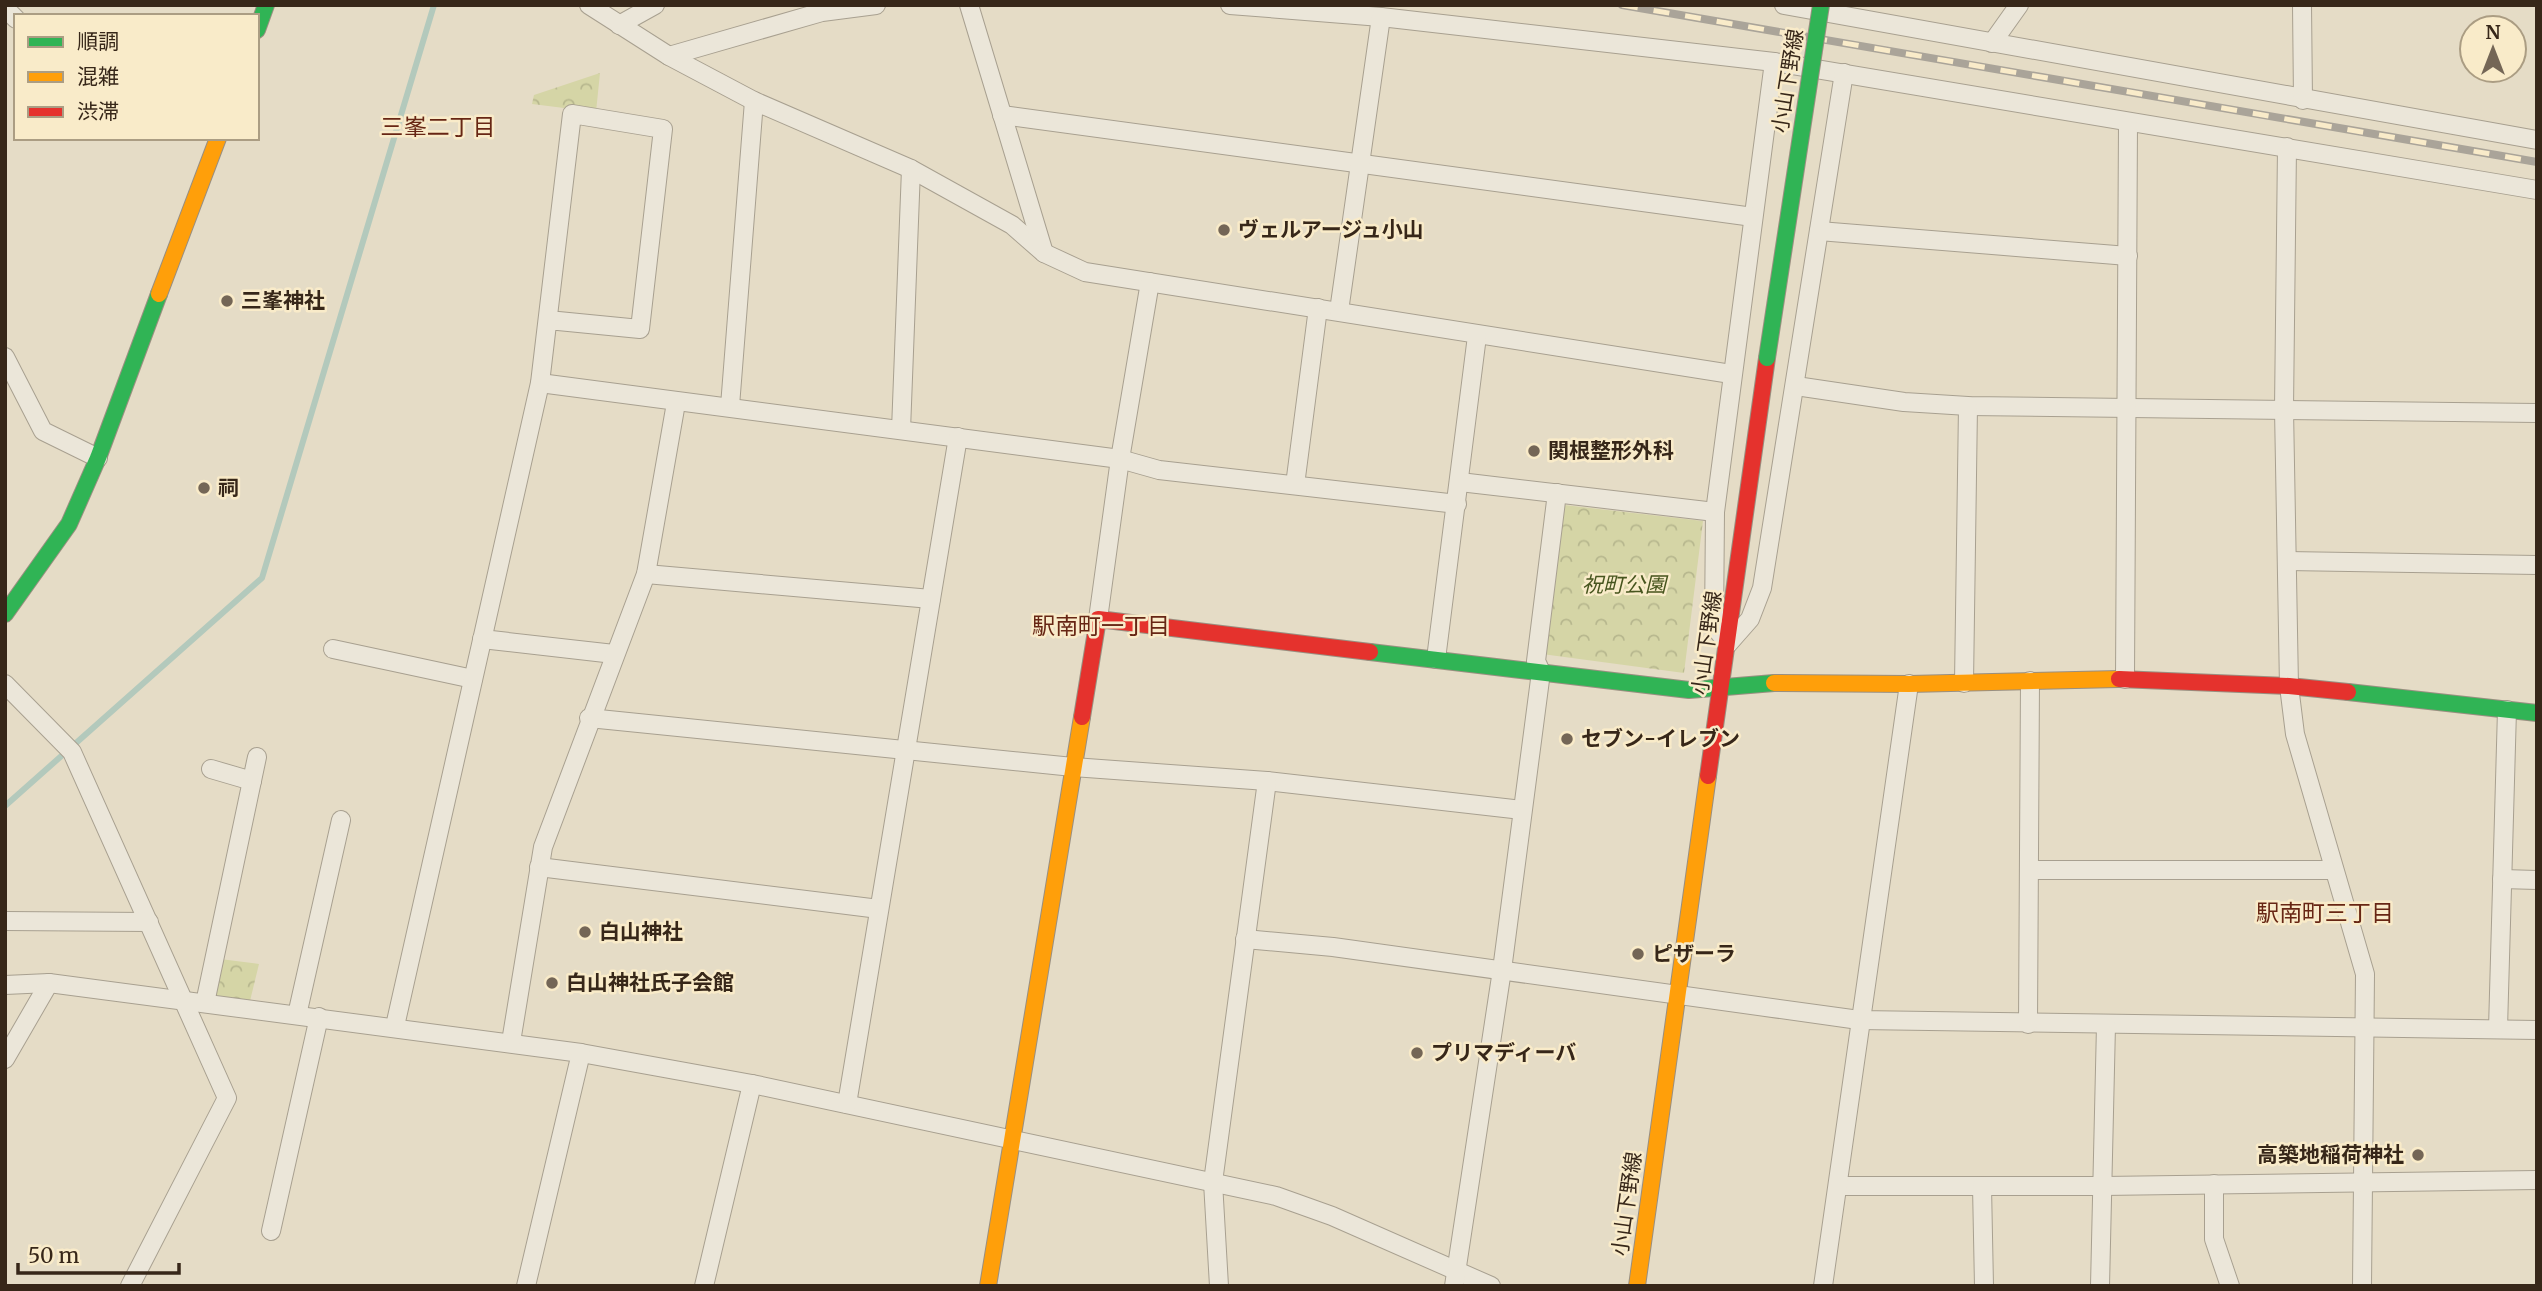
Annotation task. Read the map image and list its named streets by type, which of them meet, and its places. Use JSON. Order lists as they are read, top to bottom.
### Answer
{
  "streets": {
    "street": ["小山下野線"]
  },
  "districts": ["三峯二丁目", "駅南町一丁目", "駅南町三丁目"],
  "parks": ["祝町公園"],
  "places": [
    "ヴェルアージュ小山",
    "三峯神社",
    "関根整形外科",
    "祠",
    "セブン-イレブン",
    "白山神社",
    "ピザーラ",
    "白山神社氏子会館",
    "プリマディーバ",
    "高築地稲荷神社"
  ],
  "legend": ["順調", "混雑", "渋滞"],
  "scale_bar": "50 m",
  "north": "top"
}
